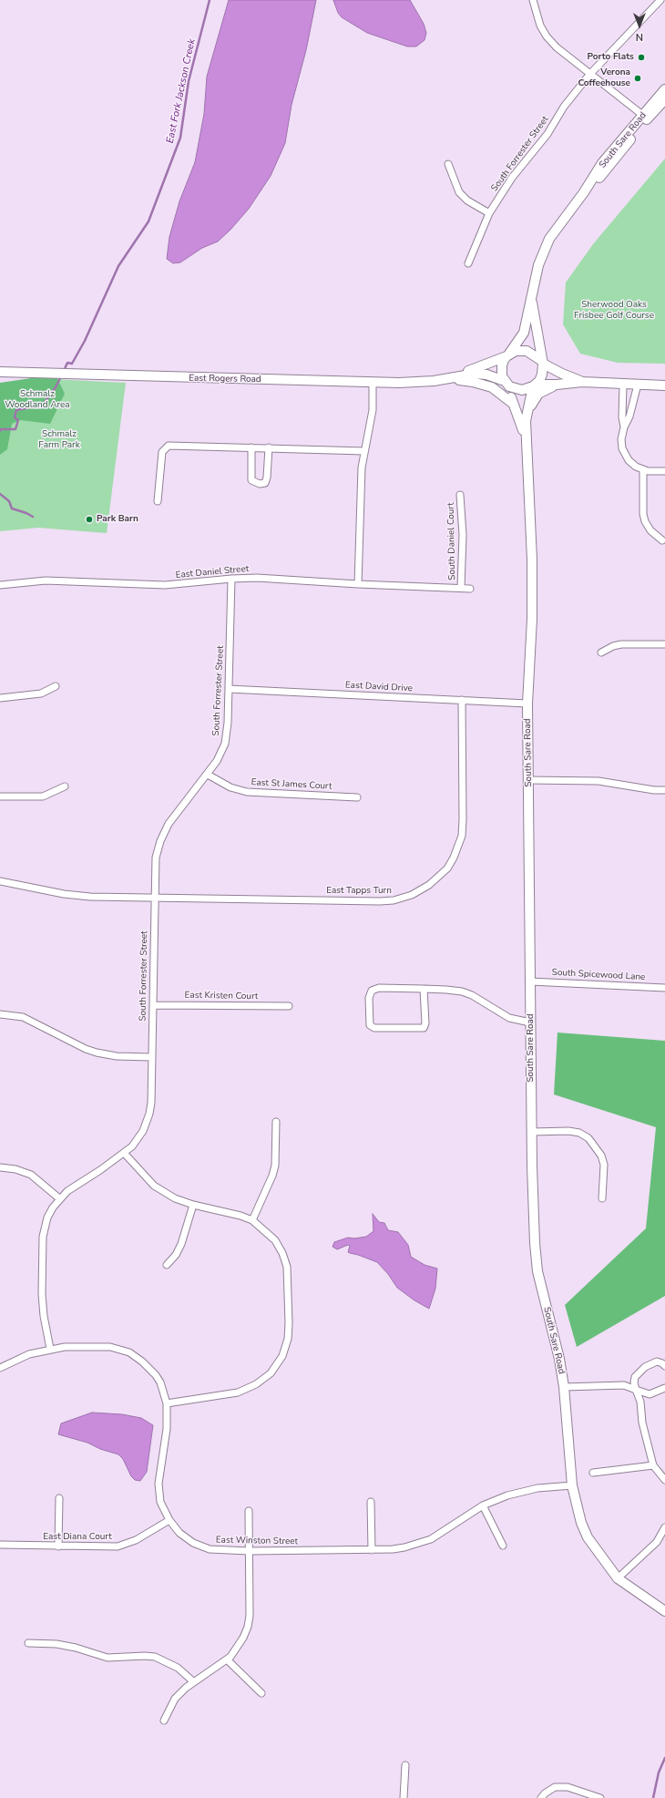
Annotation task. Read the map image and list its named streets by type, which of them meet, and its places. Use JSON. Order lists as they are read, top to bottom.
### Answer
{
  "streets": {
    "main road": ["South Sare Road", "East Rogers Road"],
    "street": [
      "South Forrester Street",
      "South Daniel Court",
      "East Daniel Street",
      "East David Drive",
      "East St James Court",
      "East Tapps Turn",
      "South Spicewood Lane",
      "East Kristen Court",
      "East Diana Court",
      "East Winston Street"
    ]
  },
  "crossings": [
    ["South Sare Road", "East Rogers Road"],
    ["South Sare Road", "East David Drive"],
    ["South Sare Road", "South Spicewood Lane"],
    ["South Sare Road", "East Winston Street"],
    ["South Forrester Street", "East Daniel Street"],
    ["South Forrester Street", "East David Drive"],
    ["South Forrester Street", "East St James Court"],
    ["South Forrester Street", "East Tapps Turn"],
    ["South Forrester Street", "East Kristen Court"],
    ["South Forrester Street", "East Winston Street"],
    ["South Daniel Court", "East Daniel Street"],
    ["East David Drive", "East Tapps Turn"],
    ["East Diana Court", "East Winston Street"]
  ],
  "water": ["East Fork Jackson Creek"],
  "parks": ["Sherwood Oaks Frisbee Golf Course", "Schmalz Woodland Area", "Schmalz Farm Park"],
  "places": ["Porto Flats", "Verona Coffeehouse", "Park Barn"],
  "north": "bottom"
}
